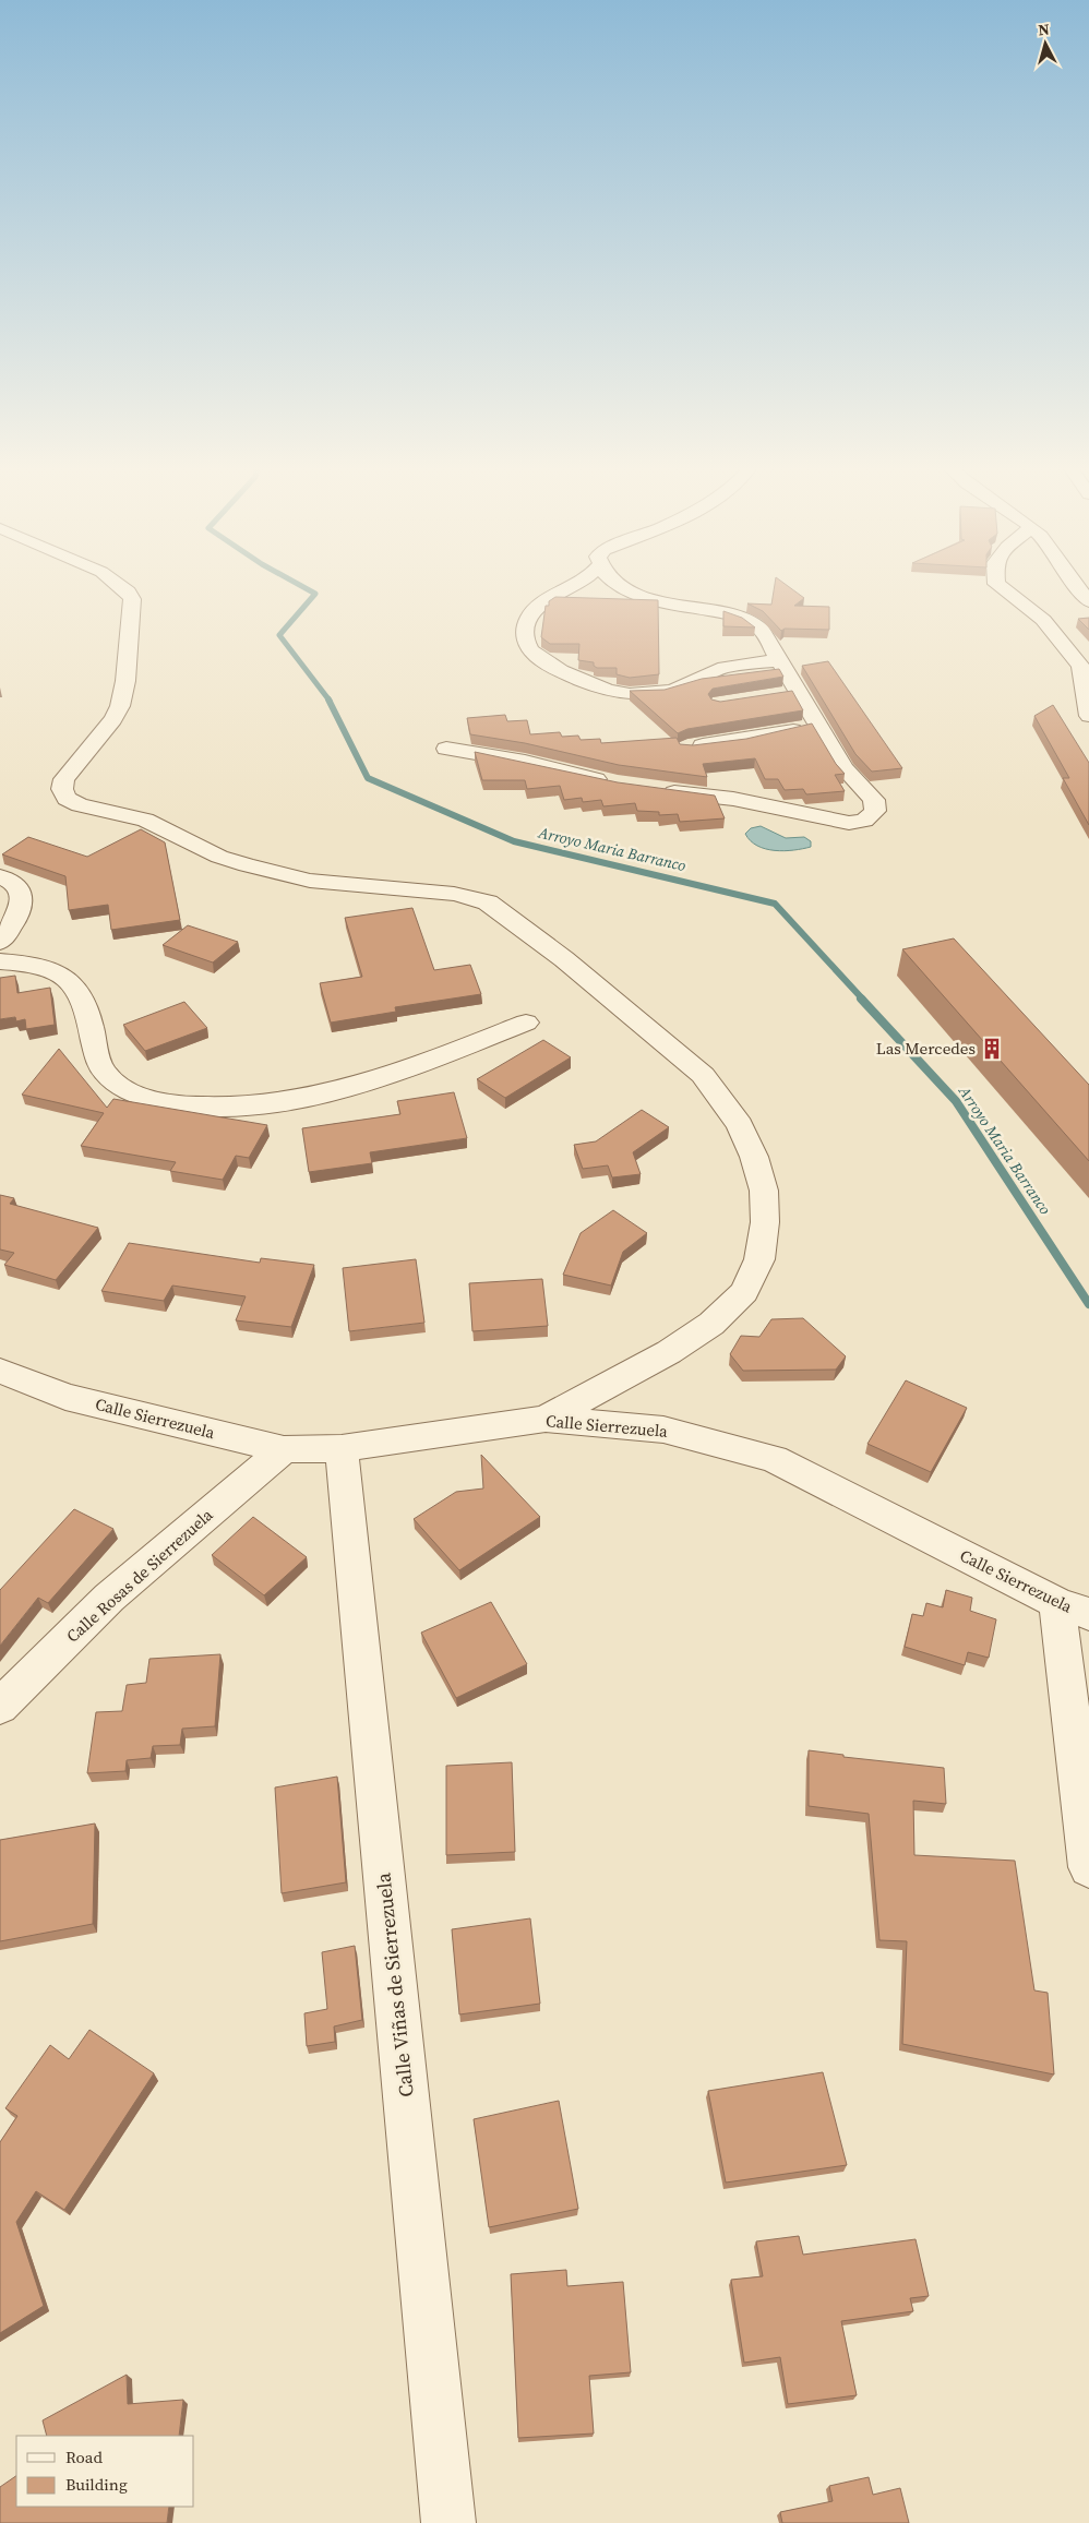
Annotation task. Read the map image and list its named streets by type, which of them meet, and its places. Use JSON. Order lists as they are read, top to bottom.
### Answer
{
  "streets": {
    "street": ["Calle Sierrezuela", "Calle Rosas de Sierrezuela", "Calle Viñas de Sierrezuela"]
  },
  "crossings": [
    ["Calle Sierrezuela", "Calle Rosas de Sierrezuela"],
    ["Calle Sierrezuela", "Calle Viñas de Sierrezuela"]
  ],
  "water": ["Arroyo Maria Barranco"],
  "places": {
    "building": ["Las Mercedes"]
  },
  "legend": ["Road", "Building"],
  "north": "top"
}
